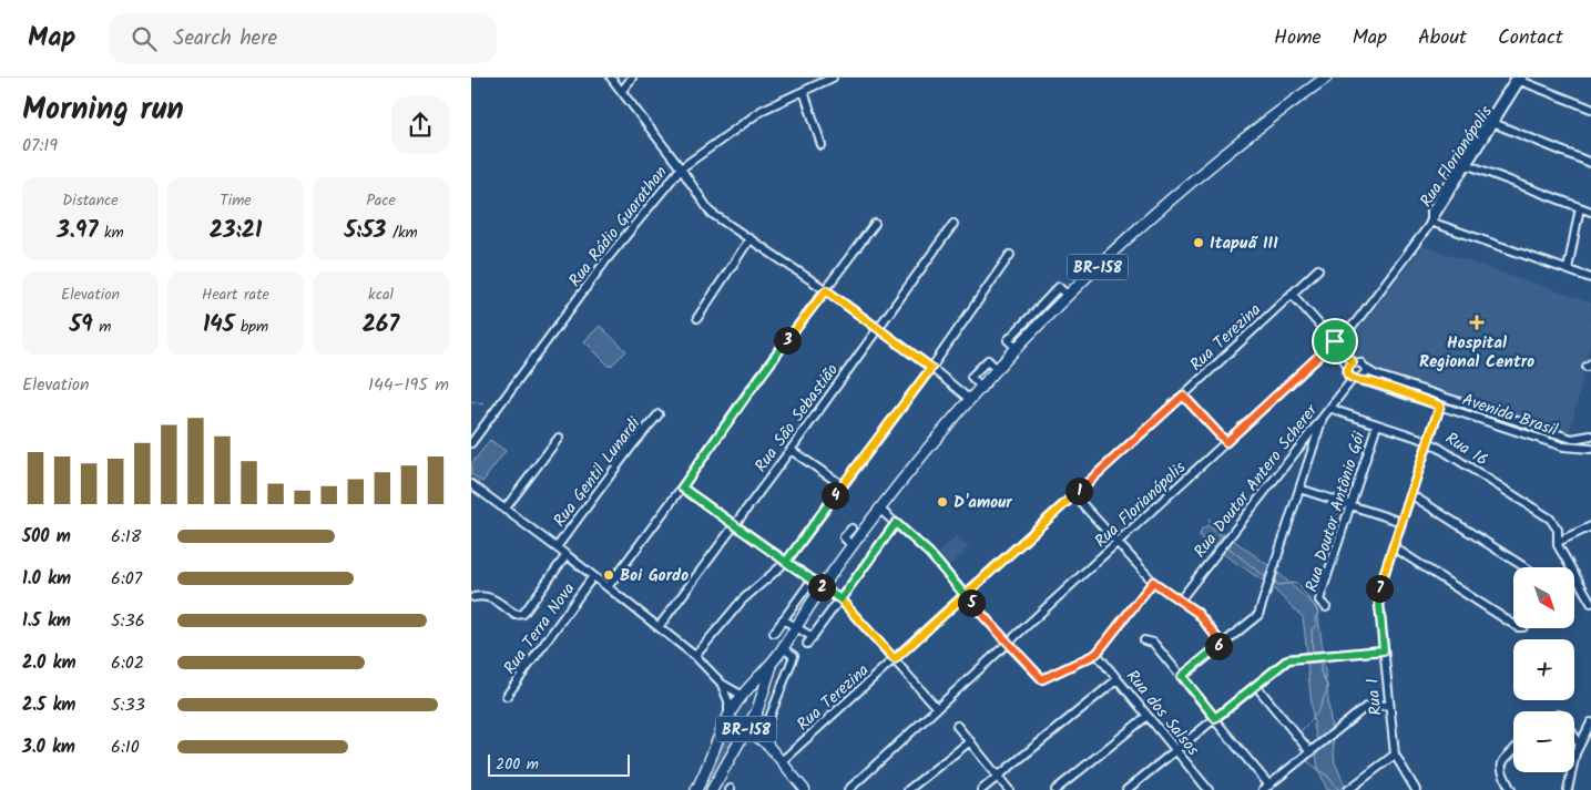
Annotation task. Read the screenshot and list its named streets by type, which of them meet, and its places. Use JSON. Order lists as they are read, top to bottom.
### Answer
{
  "streets": {
    "highway": ["BR-158"],
    "street": [
      "Rua Florianópolis",
      "Rua Rádio Guarathan",
      "Rua Terezina",
      "Avenida Brasil",
      "Rua São Sebastião",
      "Rua 16",
      "Rua Gentil Lunardi",
      "Rua Doutor Antero Scherer",
      "Rua Doutor Antônio Gói",
      "Rua Terra Nova",
      "Rua 1",
      "Rua dos Salsos"
    ]
  },
  "crossings": [
    ["Rua Florianópolis", "Avenida Brasil"],
    ["Rua Terezina", "Avenida Brasil"],
    ["Avenida Brasil", "Rua Doutor Antero Scherer"],
    ["Avenida Brasil", "Rua 1"],
    ["Rua 16", "Rua Doutor Antero Scherer"],
    ["Rua 16", "Rua Doutor Antônio Gói"],
    ["Rua 16", "Rua 1"]
  ],
  "places": {
    "other": ["Itapuã III", "D'amour", "Boi Gordo"],
    "health": ["Hospital Regional Centro"]
  },
  "scale_bar": "200 m",
  "north": "bottom right",
  "page": {
    "header": "Map",
    "search": "Search here",
    "nav": [
      "Home",
      "Map",
      "About",
      "Contact"
    ],
    "heading": ["Morning run", "07:19"],
    "stats": [
      ["Distance", "3.97 km"],
      ["Time", "23:21"],
      ["Pace", "5:53 /km"],
      ["Elevation", "59 m"],
      ["Heart rate", "145 bpm"],
      ["kcal", "267"]
    ],
    "pins": [
      "3",
      "1",
      "4",
      "2",
      "7",
      "5",
      "6"
    ],
    "chart": ["Elevation", "144–195 m"],
    "list": [
      {
        "name": "500 m",
        "note": "6:18"
      },
      {
        "name": "1.0 km",
        "note": "6:07"
      },
      {
        "name": "1.5 km",
        "note": "5:36"
      },
      {
        "name": "2.0 km",
        "note": "6:02"
      },
      {
        "name": "2.5 km",
        "note": "5:33"
      },
      {
        "name": "3.0 km",
        "note": "6:10"
      }
    ],
    "map_buttons": ["+", "−"],
    "scale": "200 m"
  }
}
